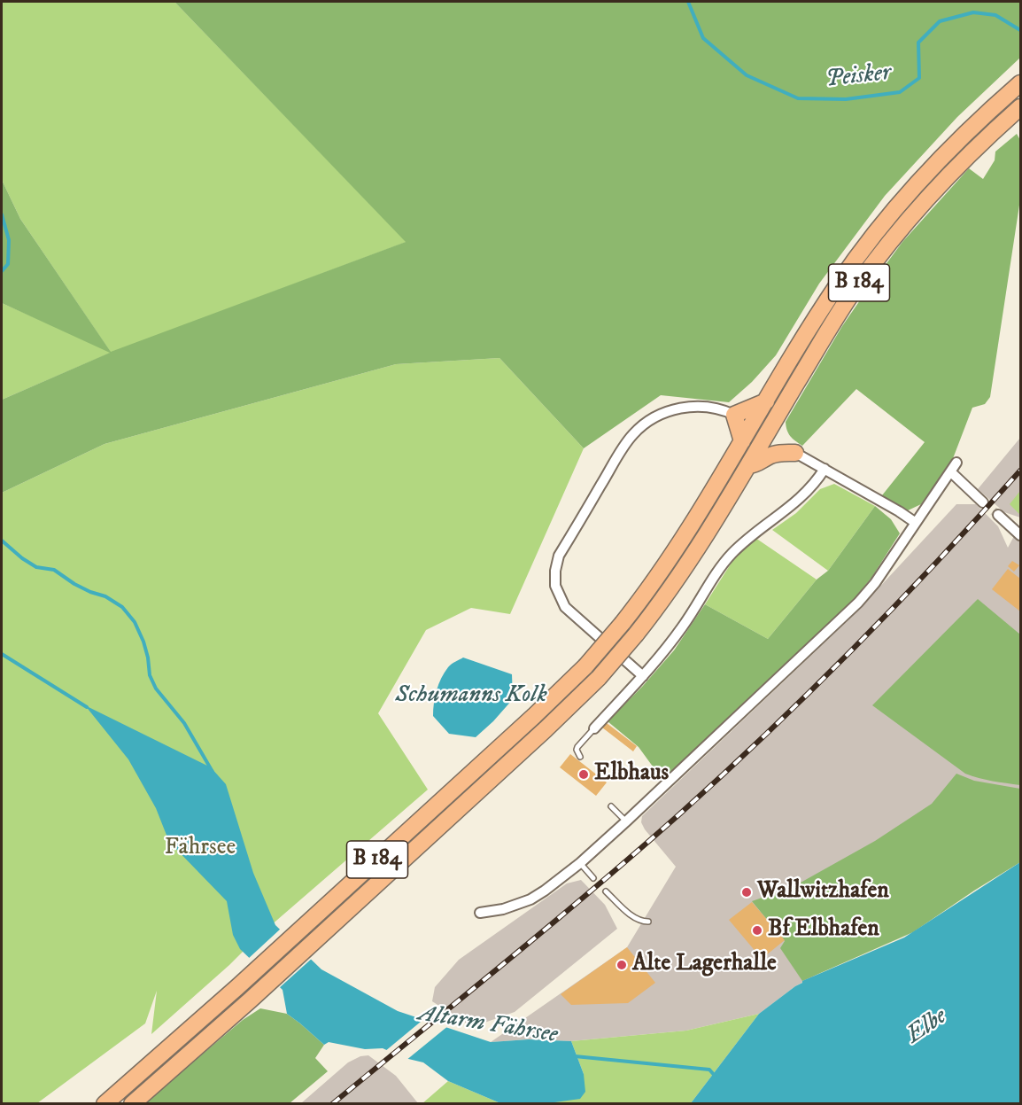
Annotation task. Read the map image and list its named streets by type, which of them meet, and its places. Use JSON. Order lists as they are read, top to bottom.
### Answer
{
  "streets": {
    "highway": ["B 184"]
  },
  "water": [
    "Peisker",
    "Schumanns Kolk",
    "Altarm Fährsee",
    "Elbe"
  ],
  "parks": ["Fährsee"],
  "places": [
    "Elbhaus",
    "Wallwitzhafen",
    "Bf Elbhafen",
    "Alte Lagerhalle"
  ]
}
